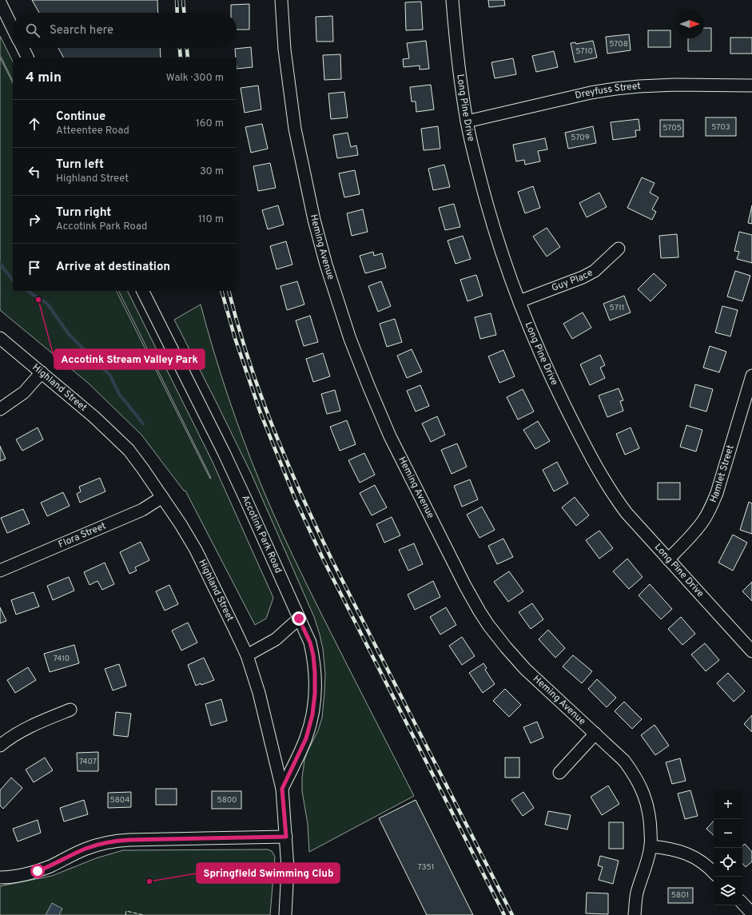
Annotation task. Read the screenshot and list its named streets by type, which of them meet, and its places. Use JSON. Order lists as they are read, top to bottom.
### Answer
{
  "streets": {
    "street": [
      "Dreyfuss Street",
      "Long Pine Drive",
      "Heming Avenue",
      "Guy Place",
      "Highland Street",
      "Hamlet Street",
      "Accotink Park Road",
      "Flora Street"
    ]
  },
  "crossings": [
    ["Dreyfuss Street", "Long Pine Drive"],
    ["Long Pine Drive", "Guy Place"],
    ["Long Pine Drive", "Hamlet Street"],
    ["Highland Street", "Accotink Park Road"],
    ["Highland Street", "Flora Street"]
  ],
  "places": ["Accotink Stream Valley Park", "Springfield Swimming Club"],
  "house_numbers": [
    "5708",
    "5710",
    "5703",
    "5705",
    "5709",
    "5711",
    "7410",
    "7407",
    "5804",
    "5800",
    "7351",
    "5801"
  ],
  "north": "right",
  "page": {
    "search": "Search here",
    "heading": ["4 min", "Walk · 300 m"],
    "list": [
      ["Continue", "Atteentee Road", "160 m"],
      ["Turn left", "Highland Street", "30 m"],
      ["Turn right", "Accotink Park Road", "110 m"],
      "Arrive at destination"
    ],
    "map_buttons": ["+", "−"]
  }
}
